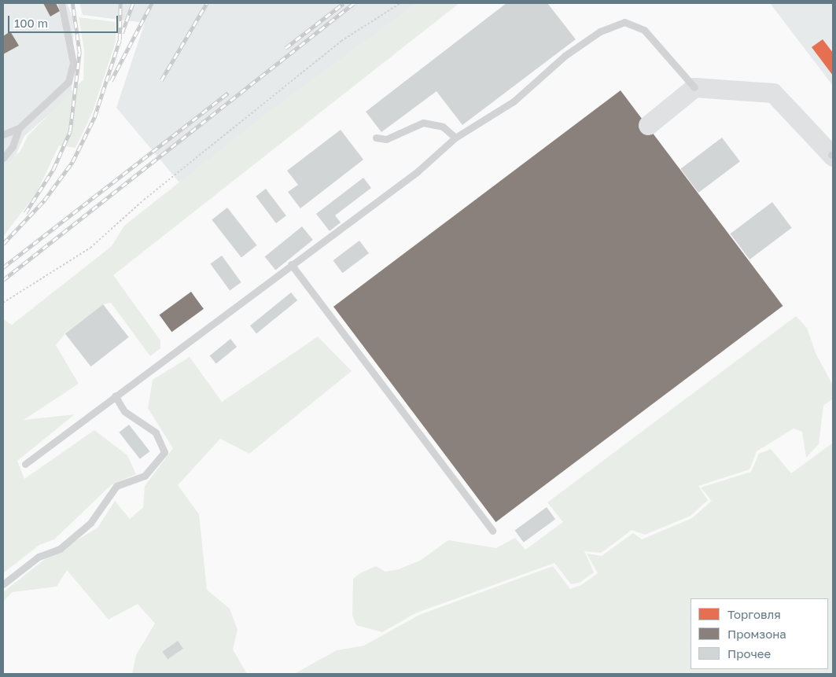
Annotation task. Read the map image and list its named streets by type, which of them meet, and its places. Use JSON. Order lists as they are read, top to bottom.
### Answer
{
  "legend": ["Торговля", "Промзона", "Прочее"],
  "scale_bar": "100 m"
}
